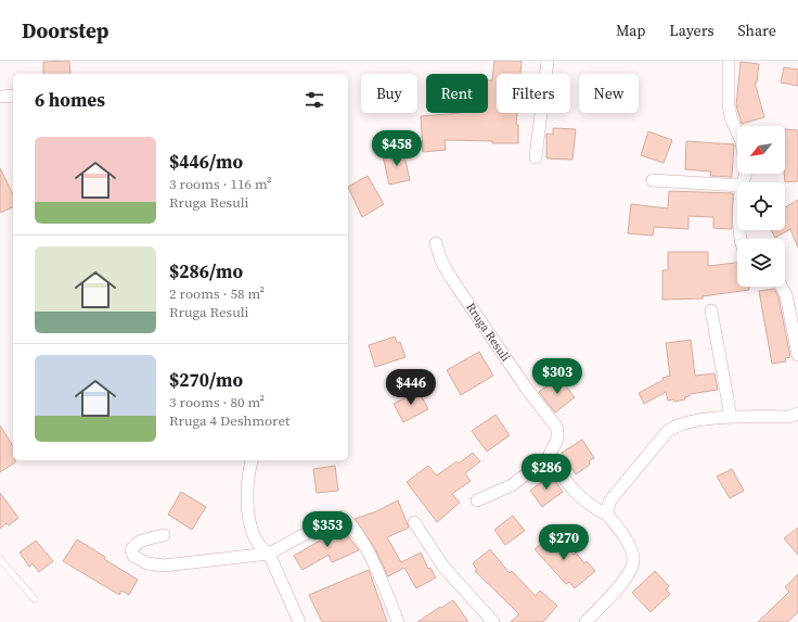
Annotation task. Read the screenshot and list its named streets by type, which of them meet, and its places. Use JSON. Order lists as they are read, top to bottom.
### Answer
{
  "streets": {
    "street": ["Rruga Resuli"]
  },
  "north": "bottom left",
  "page": {
    "header": "Doorstep",
    "nav": ["Map", "Layers", "Share"],
    "chip": [
      "Buy",
      "Rent",
      "Filters",
      "New"
    ],
    "heading": "6 homes",
    "list": [
      {
        "name": "$446/mo",
        "note": "3 rooms · 116 m² · Rruga Resuli"
      },
      {
        "name": "$286/mo",
        "note": "2 rooms · 58 m² · Rruga Resuli"
      },
      {
        "name": "$270/mo",
        "note": "3 rooms · 80 m² · Rruga 4 Deshmoret"
      }
    ],
    "price": [
      "$458",
      "$303",
      "$446",
      "$286",
      "$353",
      "$270"
    ]
  }
}
